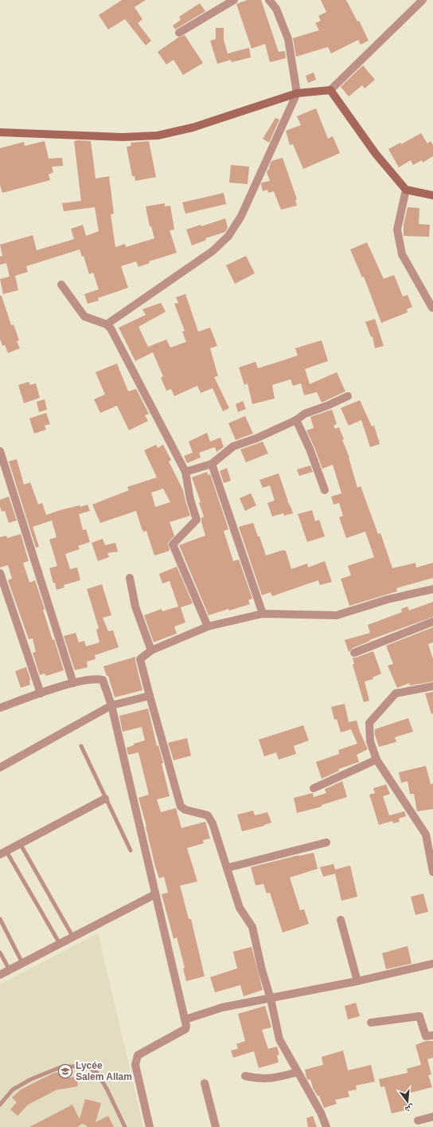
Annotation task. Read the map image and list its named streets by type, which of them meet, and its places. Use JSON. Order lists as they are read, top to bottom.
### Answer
{
  "places": {
    "school or university": ["Lycée Salem Allam"]
  },
  "north": "bottom"
}
